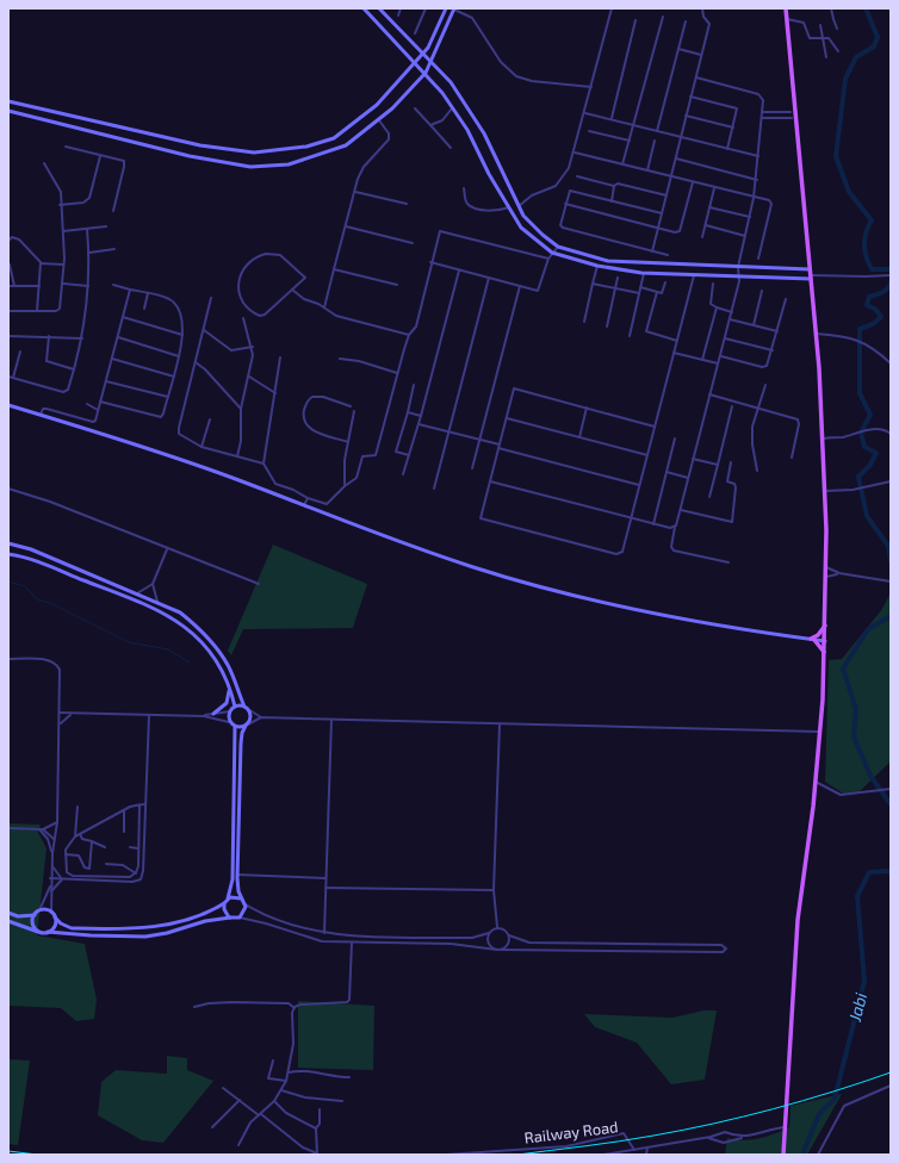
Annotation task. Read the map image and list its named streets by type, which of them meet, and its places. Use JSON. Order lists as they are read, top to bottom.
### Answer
{
  "streets": {
    "street": ["Railway Road"]
  },
  "water": ["Jabi"]
}
